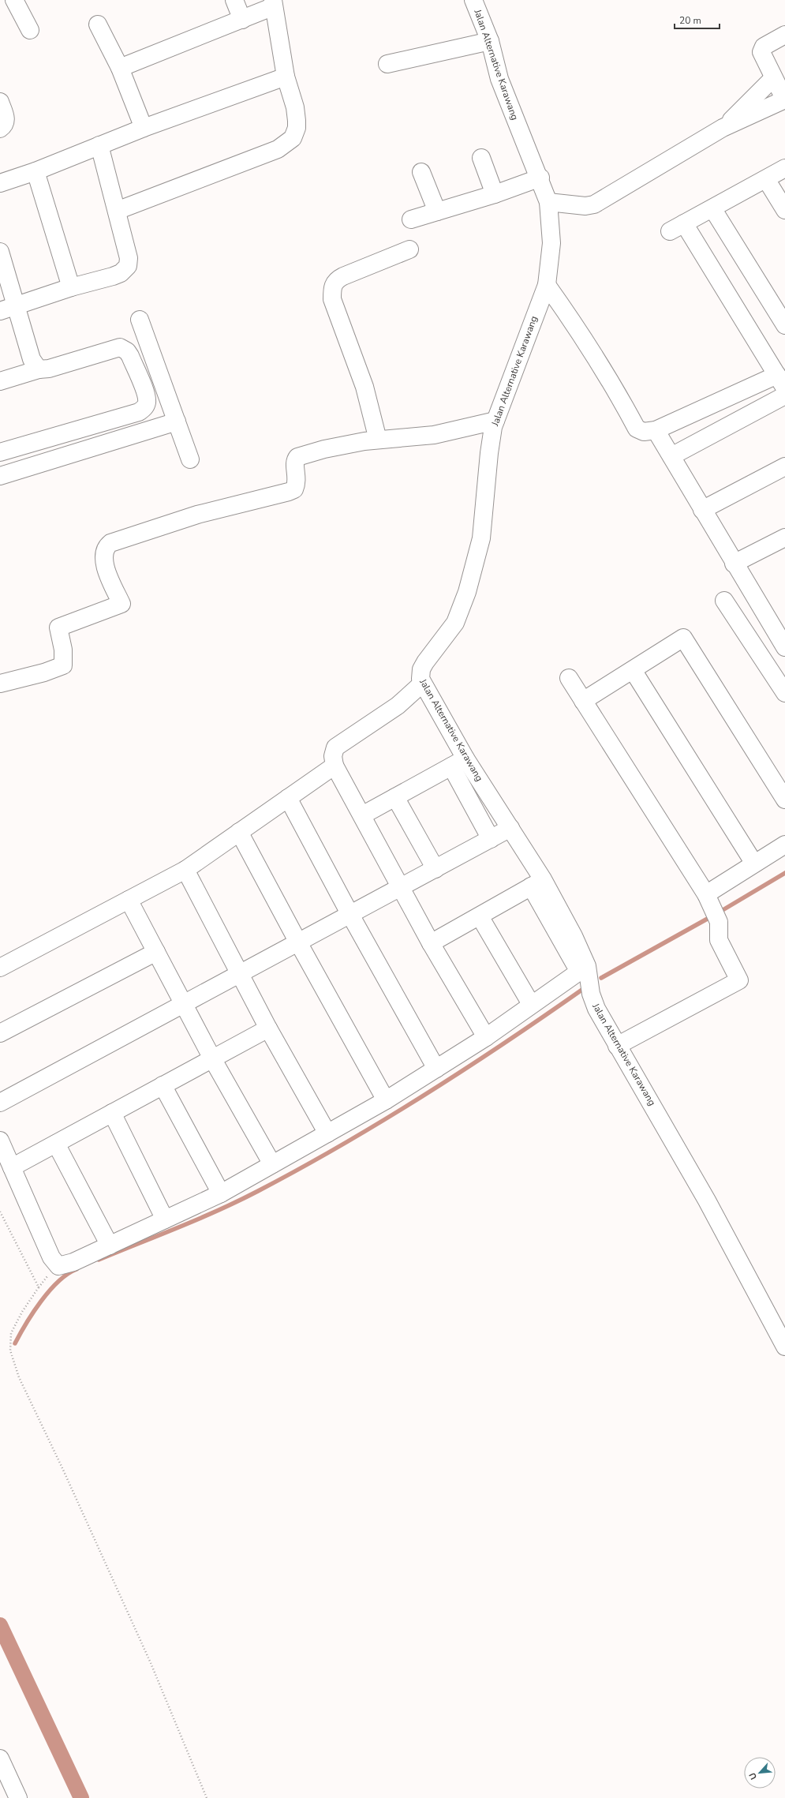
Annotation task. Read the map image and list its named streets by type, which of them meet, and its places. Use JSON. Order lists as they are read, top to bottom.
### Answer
{
  "streets": {
    "street": ["Jalan Alternative Karawang"]
  },
  "scale_bar": "20 m",
  "north": "bottom left"
}
